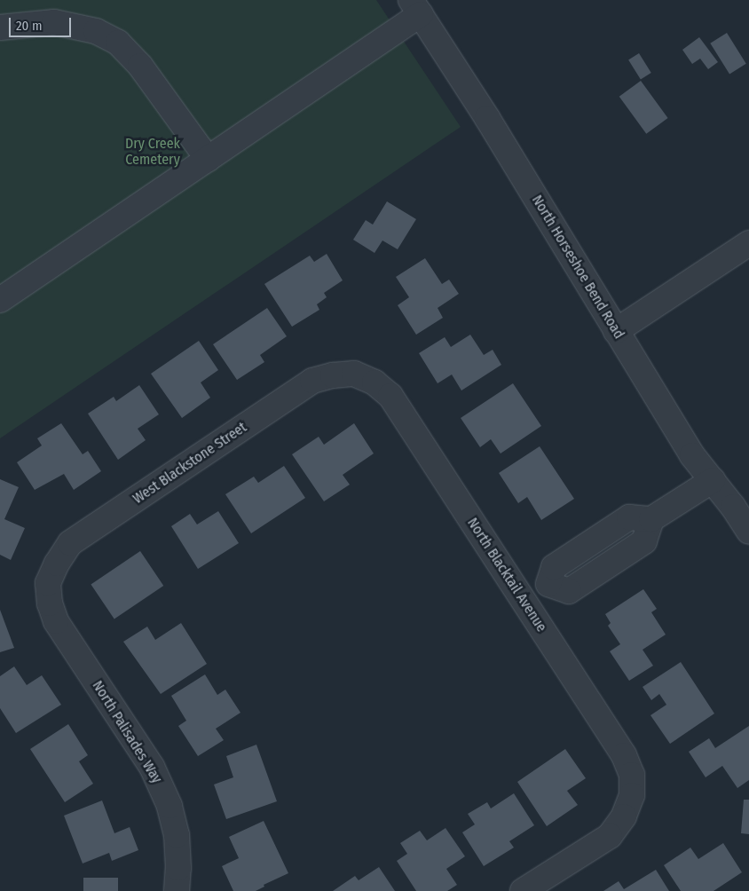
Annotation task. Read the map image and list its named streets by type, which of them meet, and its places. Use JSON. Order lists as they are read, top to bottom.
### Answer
{
  "streets": {
    "street": [
      "North Horseshoe Bend Road",
      "West Blackstone Street",
      "North Blacktail Avenue",
      "North Palisades Way"
    ]
  },
  "crossings": [
    ["West Blackstone Street", "North Blacktail Avenue"],
    ["West Blackstone Street", "North Palisades Way"]
  ],
  "parks": ["Dry Creek Cemetery"],
  "scale_bar": "20 m"
}
